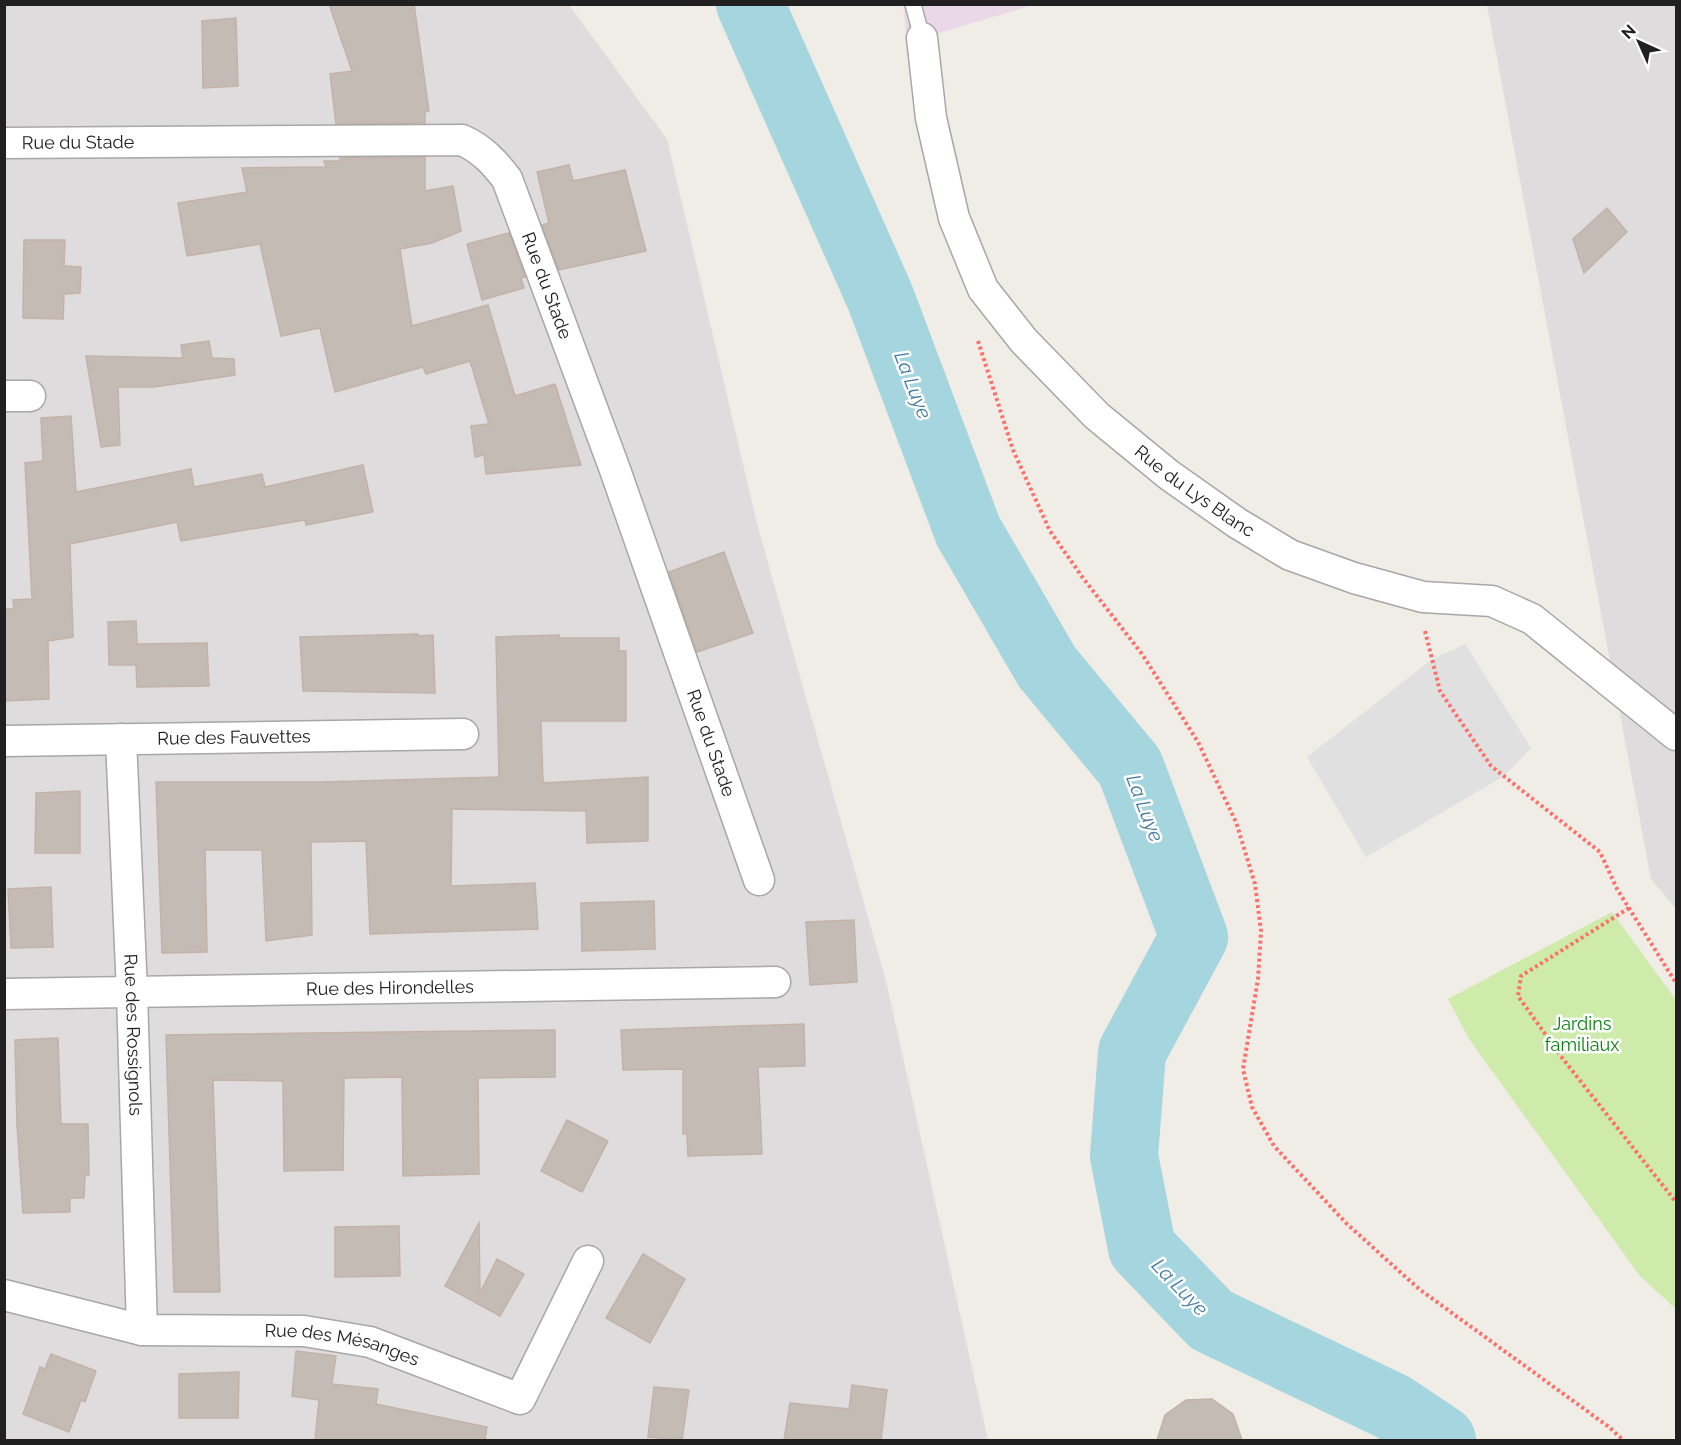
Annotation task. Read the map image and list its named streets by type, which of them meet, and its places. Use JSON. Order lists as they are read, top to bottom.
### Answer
{
  "streets": {
    "street": [
      "Rue du Stade",
      "Rue du Lys Blanc",
      "Rue des Fauvettes",
      "Rue des Hirondelles",
      "Rue des Rossignols",
      "Rue des Mésanges"
    ]
  },
  "crossings": [
    ["Rue des Fauvettes", "Rue des Rossignols"],
    ["Rue des Hirondelles", "Rue des Rossignols"],
    ["Rue des Rossignols", "Rue des Mésanges"]
  ],
  "water": ["La Luye"],
  "parks": ["Jardins familiaux"],
  "north": "top left"
}
